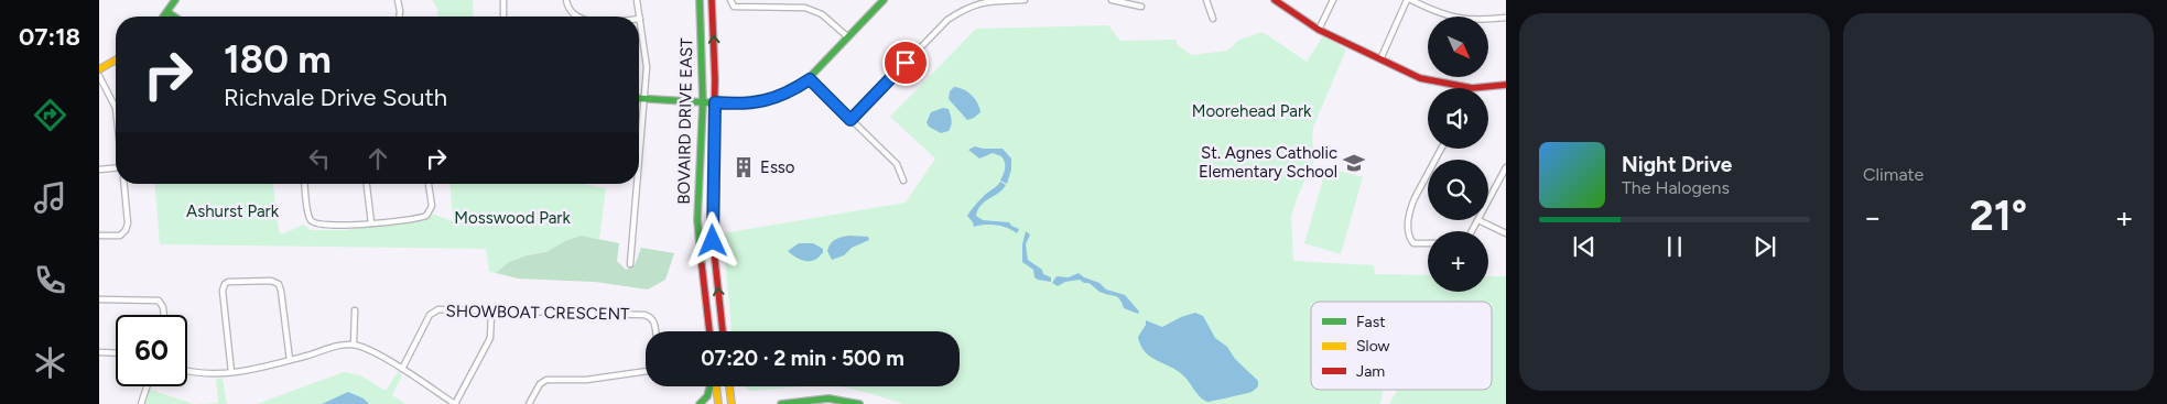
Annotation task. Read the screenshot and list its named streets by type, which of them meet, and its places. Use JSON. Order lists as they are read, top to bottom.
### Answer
{
  "streets": {
    "main road": ["BOVAIRD DRIVE EAST"],
    "street": ["SHOWBOAT CRESCENT"]
  },
  "parks": ["Moorehead Park", "Ashurst Park", "Mosswood Park"],
  "places": {
    "school or university": ["St. Agnes Catholic Elementary School"],
    "building": ["Esso"]
  },
  "legend": ["Fast", "Slow", "Jam"],
  "north": "bottom right",
  "page": {
    "tabs": "07:18",
    "tile": "Climate",
    "map_buttons": "+",
    "turn": ["180 m", "Richvale Drive South"],
    "song": ["Night Drive", "The Halogens"],
    "heat": ["−", "21°", "+"],
    "limit": "60",
    "trip": "07:20 · 2 min · 500 m"
  }
}
